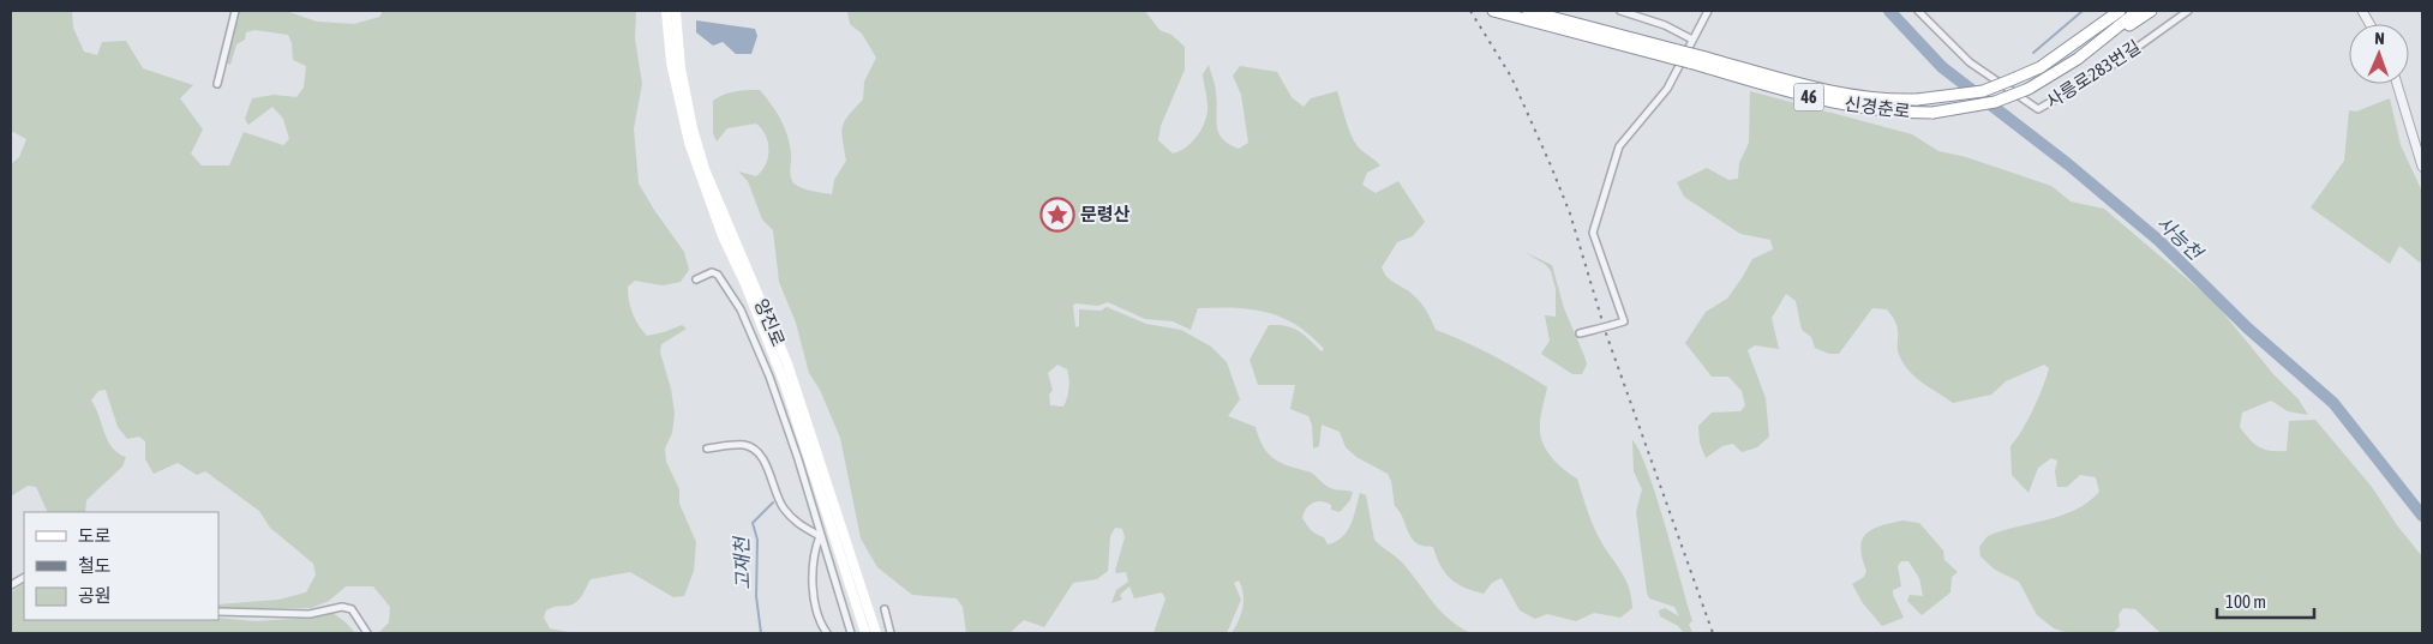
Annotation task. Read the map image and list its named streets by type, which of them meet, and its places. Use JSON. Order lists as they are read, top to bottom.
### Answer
{
  "streets": {
    "highway": ["46", "신경춘로"],
    "main road": ["양진로"],
    "street": ["사릉로283번길"]
  },
  "water": ["사능천", "고재천"],
  "places": {
    "place": ["문령산"]
  },
  "legend": ["도로", "철도", "공원"],
  "scale_bar": "100 m",
  "north": "top"
}
